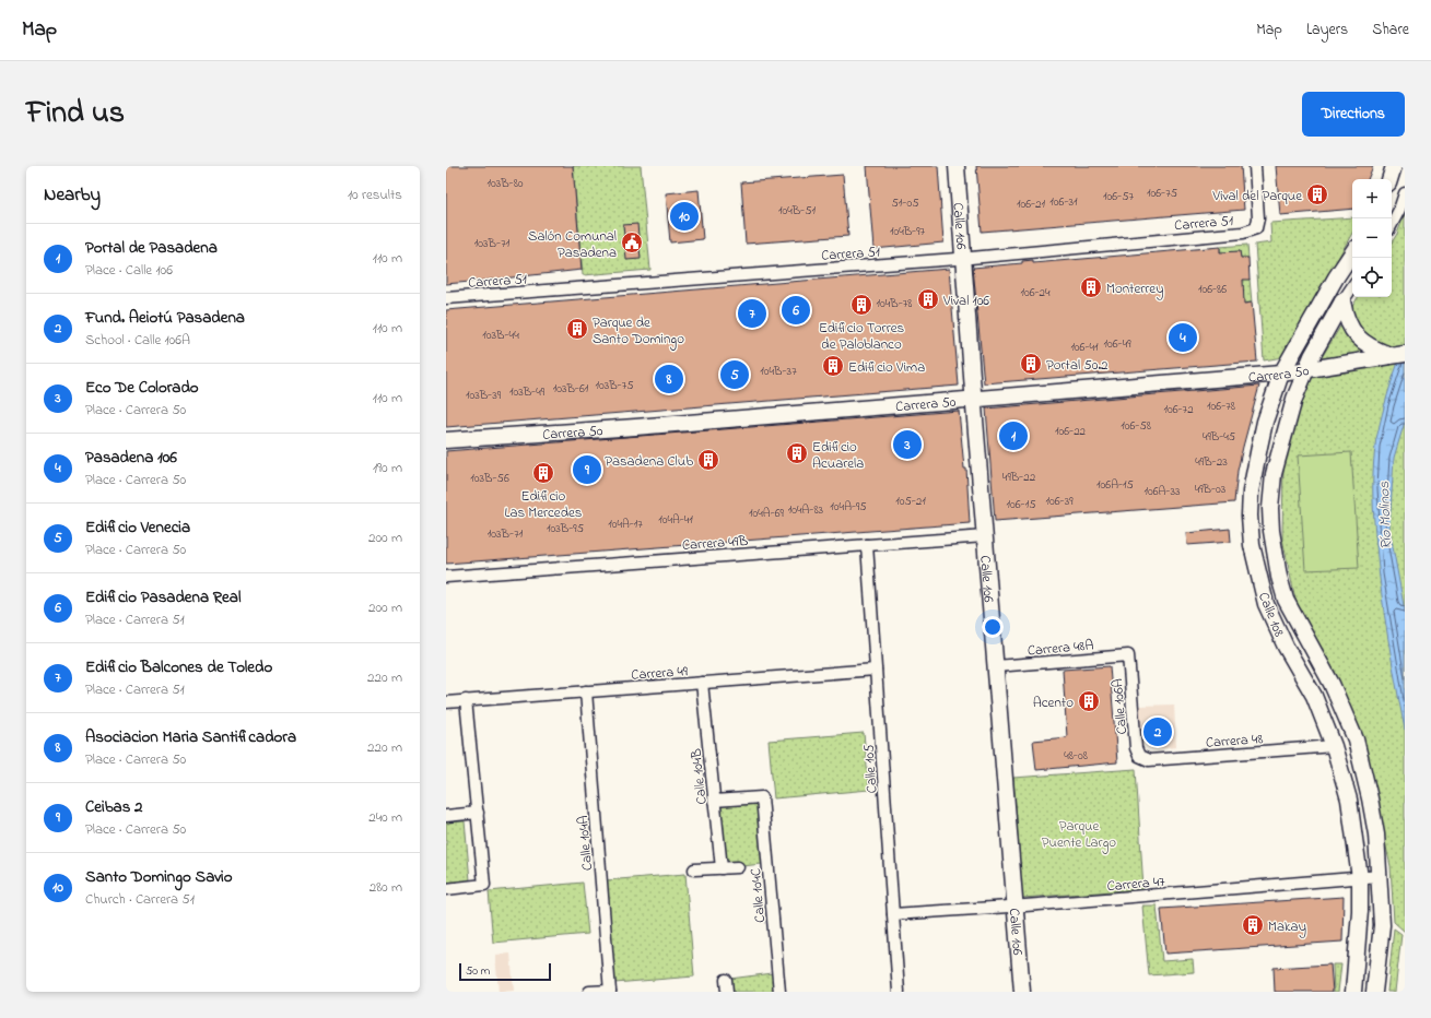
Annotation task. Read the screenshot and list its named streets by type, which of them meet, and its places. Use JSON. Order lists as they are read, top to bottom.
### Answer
{
  "streets": {
    "street": [
      "Carrera 51",
      "Calle 106",
      "Carrera 50",
      "Carrera 49B",
      "Calle 108",
      "Carrera 48A",
      "Carrera 49",
      "Calle 106A",
      "Carrera 48",
      "Calle 105",
      "Calle 104B",
      "Calle 104A",
      "Carrera 47",
      "Calle 104C"
    ]
  },
  "crossings": [
    ["Carrera 51", "Calle 106"],
    ["Calle 106", "Carrera 50"],
    ["Calle 106", "Carrera 49B"],
    ["Calle 106", "Carrera 48A"],
    ["Calle 106", "Carrera 47"],
    ["Carrera 50", "Calle 108"],
    ["Carrera 49B", "Calle 105"],
    ["Calle 108", "Carrera 48"],
    ["Calle 108", "Carrera 47"],
    ["Carrera 48A", "Calle 106A"],
    ["Carrera 49", "Calle 105"],
    ["Carrera 49", "Calle 104B"],
    ["Carrera 49", "Calle 104A"],
    ["Calle 106A", "Carrera 48"],
    ["Calle 105", "Carrera 47"],
    ["Calle 104B", "Calle 104C"]
  ],
  "water": ["Río Molinos"],
  "parks": ["Parque Puente Largo"],
  "places": {
    "building": [
      "Vival del Parque",
      "Monterrey",
      "Vival 106",
      "Edificio Torres de Paloblanco",
      "Parque de Santo Domingo",
      "Portal 50.2",
      "Edificio Vima",
      "Edificio Acuarela",
      "Pasadena Club",
      "Edificio Las Mercedes",
      "Acento",
      "Makay"
    ],
    "public building": ["Salón Comunal Pasadena"]
  },
  "house_numbers": [
    "103B-80",
    "106-75",
    "106-57",
    "106-31",
    "51-05",
    "106-21",
    "104B-51",
    "104B-97",
    "103B-71",
    "106-86",
    "106-24",
    "104B-78",
    "103B-44",
    "106-49",
    "106-41",
    "104B-37",
    "103B-75",
    "103B-61",
    "103B-49",
    "103B-39",
    "106-78",
    "106-72",
    "106-58",
    "106-22",
    "49B-45",
    "49B-23",
    "49B-22",
    "103B-56",
    "106A-15",
    "49B-03",
    "106A-33",
    "105-21",
    "106-39",
    "106-15",
    "104A-95",
    "104A-83",
    "104A-69",
    "104A-41",
    "104A-17",
    "103B-95",
    "103B-71",
    "48-08"
  ],
  "scale_bar": "50 m",
  "page": {
    "header": "Map",
    "nav": ["Map", "Layers", "Share"],
    "title": "Find us",
    "buttons": "Directions",
    "heading": ["Nearby", "10 results"],
    "map_buttons": ["+", "−"],
    "pins": [
      "10",
      "6",
      "7",
      "4",
      "5",
      "8",
      "1",
      "3",
      "9",
      "2"
    ],
    "list": [
      {
        "mark": "1",
        "name": "Portal de Pasadena",
        "note": "Place · Calle 106",
        "value": "110 m"
      },
      {
        "mark": "2",
        "name": "Fund. Aeiotú Pasadena",
        "note": "School · Calle 106A",
        "value": "110 m"
      },
      {
        "mark": "3",
        "name": "Eco De Colorado",
        "note": "Place · Carrera 50",
        "value": "110 m"
      },
      {
        "mark": "4",
        "name": "Pasadena 106",
        "note": "Place · Carrera 50",
        "value": "190 m"
      },
      {
        "mark": "5",
        "name": "Edificio Venecia",
        "note": "Place · Carrera 50",
        "value": "200 m"
      },
      {
        "mark": "6",
        "name": "Edificio Pasadena Real",
        "note": "Place · Carrera 51",
        "value": "200 m"
      },
      {
        "mark": "7",
        "name": "Edificio Balcones de Toledo",
        "note": "Place · Carrera 51",
        "value": "220 m"
      },
      {
        "mark": "8",
        "name": "Asociacion Maria Santificadora",
        "note": "Place · Carrera 50",
        "value": "220 m"
      },
      {
        "mark": "9",
        "name": "Ceibas 2",
        "note": "Place · Carrera 50",
        "value": "240 m"
      },
      {
        "mark": "10",
        "name": "Santo Domingo Savio",
        "note": "Church · Carrera 51",
        "value": "280 m"
      }
    ],
    "scale": "50 m"
  }
}
